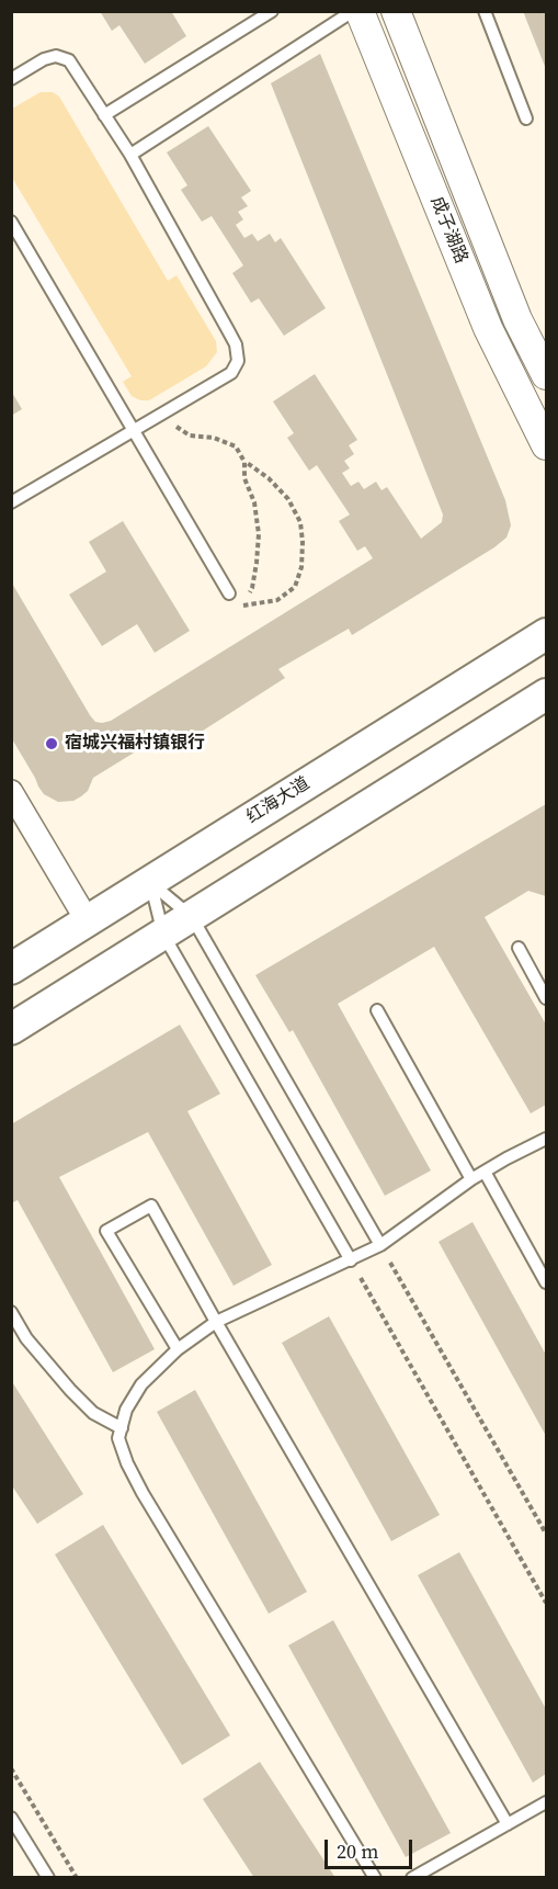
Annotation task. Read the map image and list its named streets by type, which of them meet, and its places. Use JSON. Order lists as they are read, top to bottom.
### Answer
{
  "streets": {
    "main road": ["红海大道"],
    "street": ["成子湖路"]
  },
  "places": ["宿城兴福村镇银行"],
  "scale_bar": "20 m"
}
